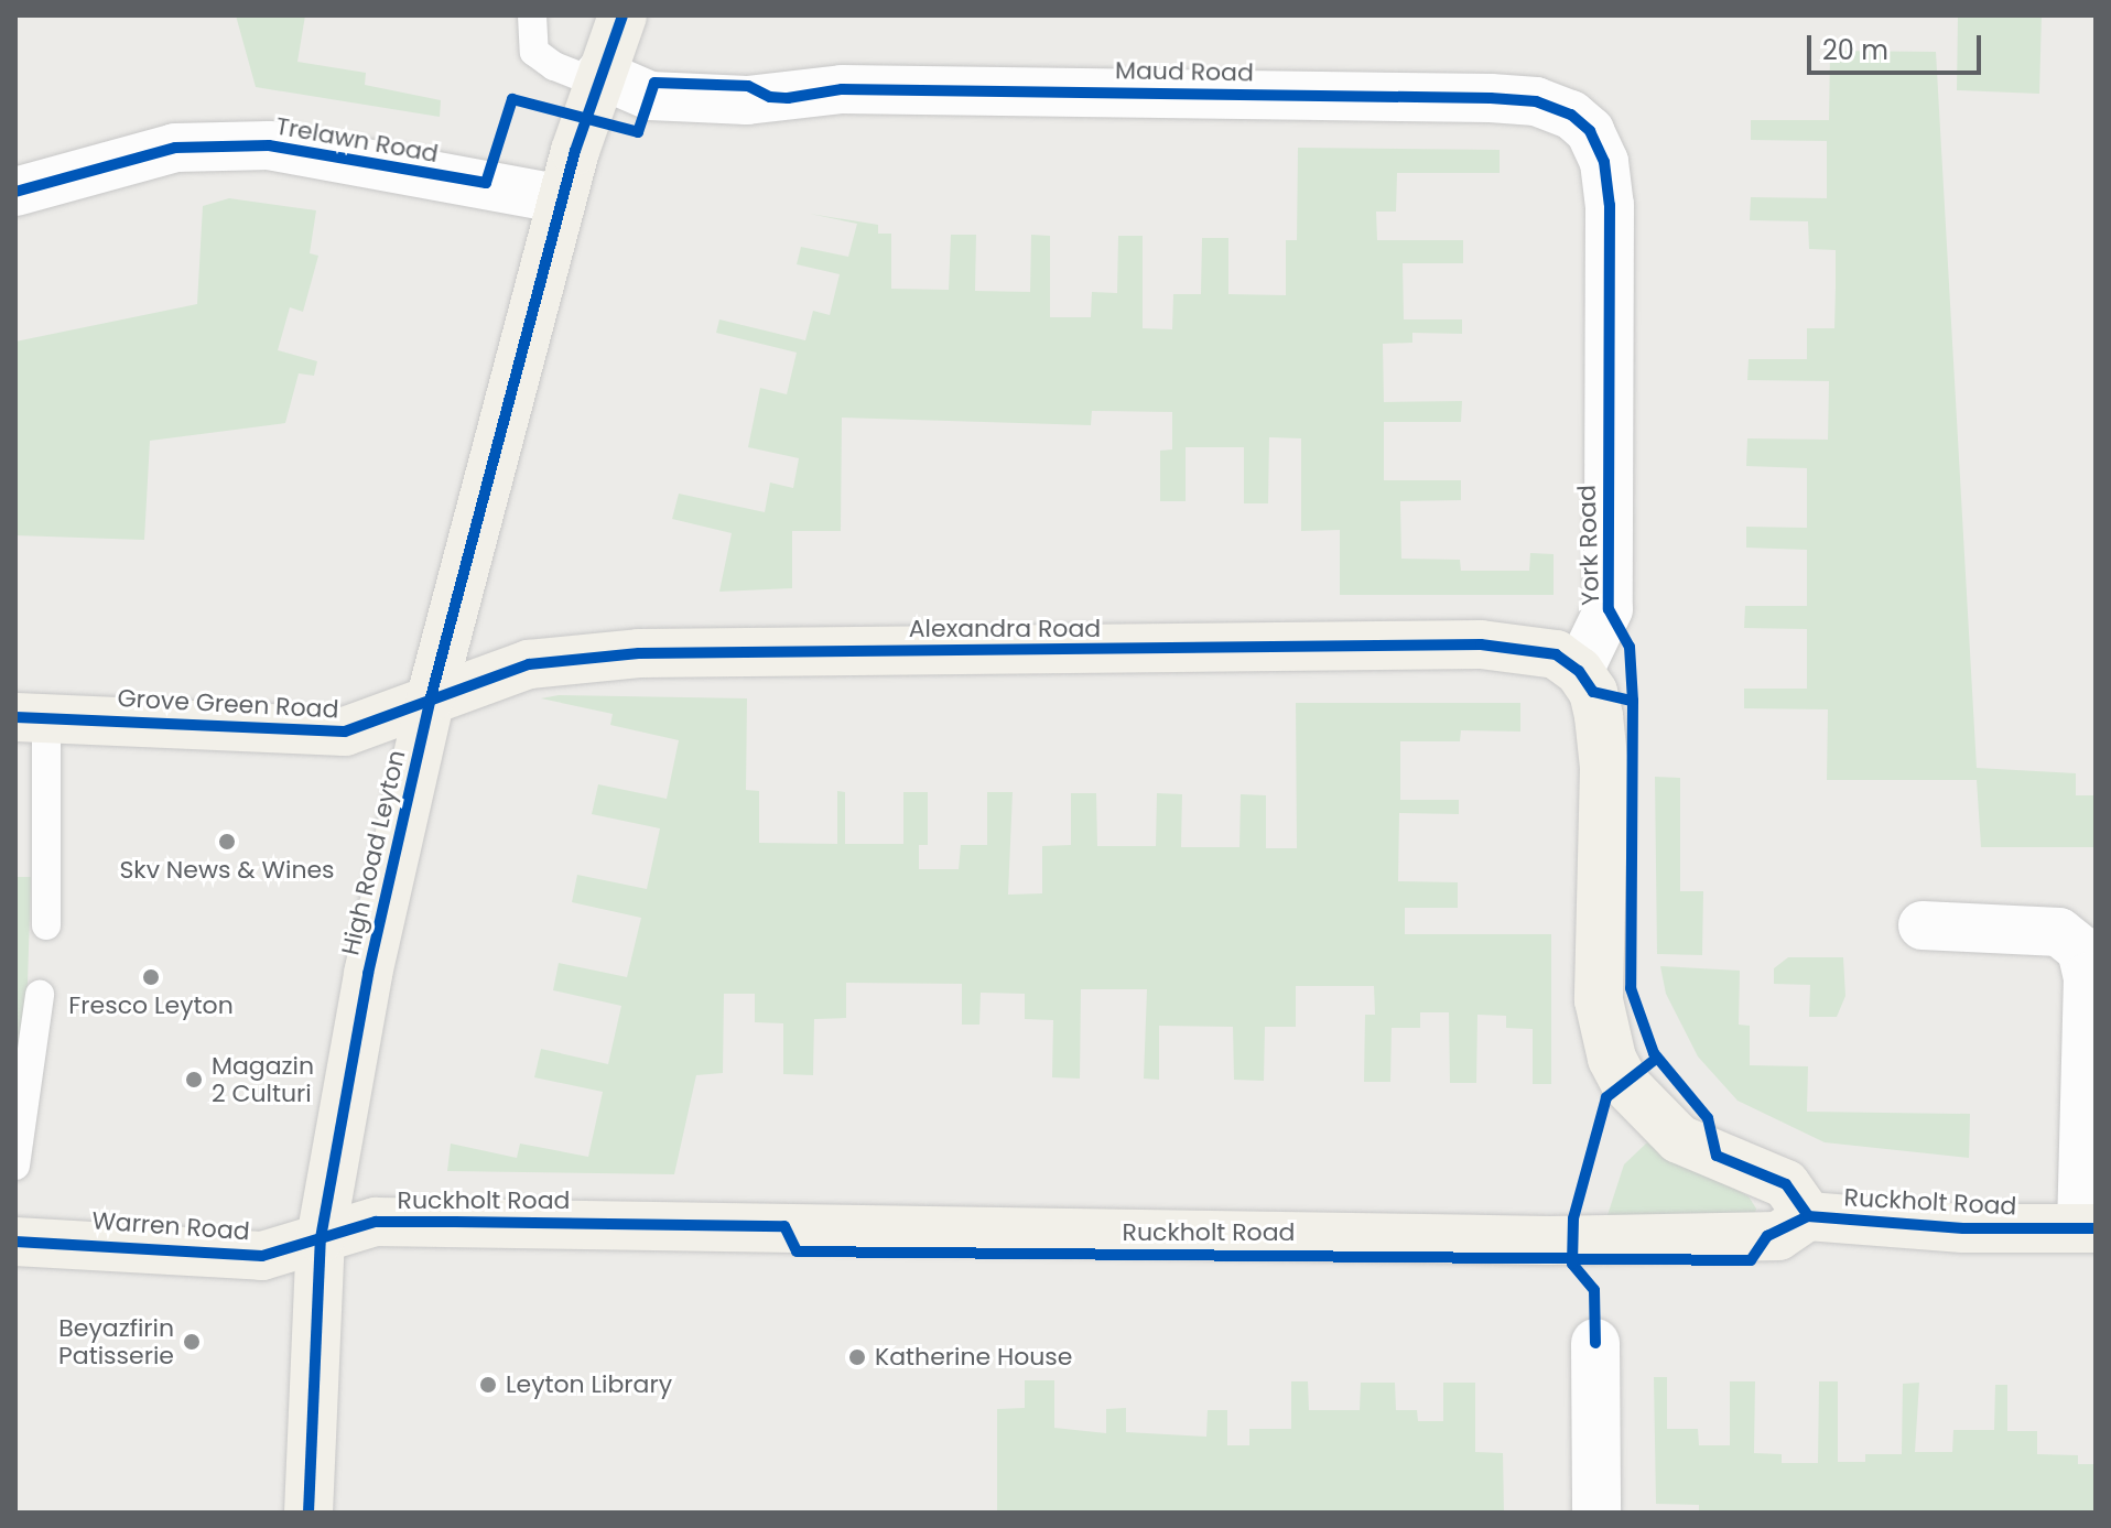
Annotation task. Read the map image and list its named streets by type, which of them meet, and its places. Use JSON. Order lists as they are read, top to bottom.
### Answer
{
  "streets": {
    "main road": [
      "Alexandra Road",
      "Grove Green Road",
      "High Road Leyton",
      "Ruckholt Road",
      "Warren Road"
    ],
    "street": ["Maud Road", "Trelawn Road", "York Road"]
  },
  "crossings": [
    ["Maud Road", "York Road"],
    ["Maud Road", "High Road Leyton"],
    ["Trelawn Road", "High Road Leyton"],
    ["York Road", "Alexandra Road"],
    ["Alexandra Road", "Grove Green Road"],
    ["Alexandra Road", "High Road Leyton"],
    ["Grove Green Road", "High Road Leyton"],
    ["High Road Leyton", "Ruckholt Road"],
    ["High Road Leyton", "Warren Road"],
    ["Ruckholt Road", "Warren Road"]
  ],
  "places": [
    "Skv News & Wines",
    "Fresco Leyton",
    "Magazin 2 Culturi",
    "Beyazfirin Patisserie",
    "Katherine House",
    "Leyton Library"
  ],
  "scale_bar": "20 m"
}
